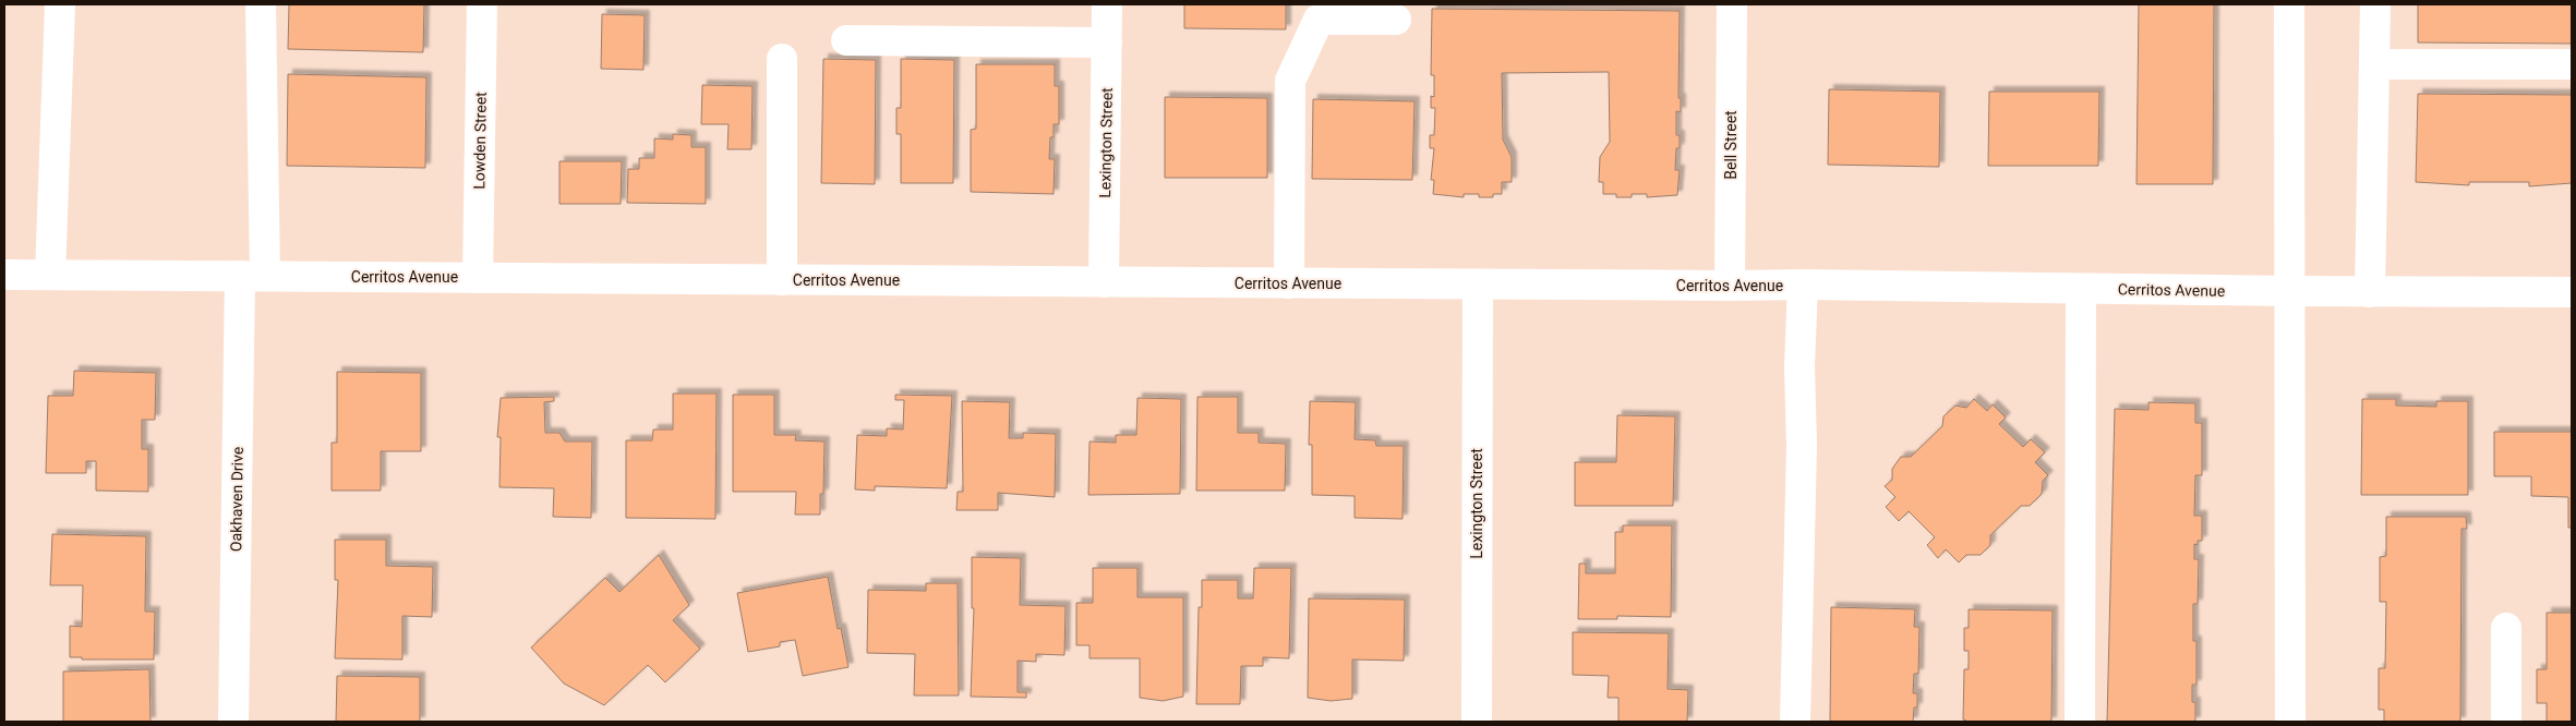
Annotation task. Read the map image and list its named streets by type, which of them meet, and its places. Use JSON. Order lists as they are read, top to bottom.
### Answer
{
  "streets": {
    "main road": [
      "Lowden Street",
      "Lexington Street",
      "Bell Street",
      "Cerritos Avenue",
      "Oakhaven Drive"
    ]
  },
  "crossings": [
    ["Lowden Street", "Cerritos Avenue"],
    ["Lexington Street", "Cerritos Avenue"],
    ["Bell Street", "Cerritos Avenue"],
    ["Cerritos Avenue", "Oakhaven Drive"]
  ]
}
